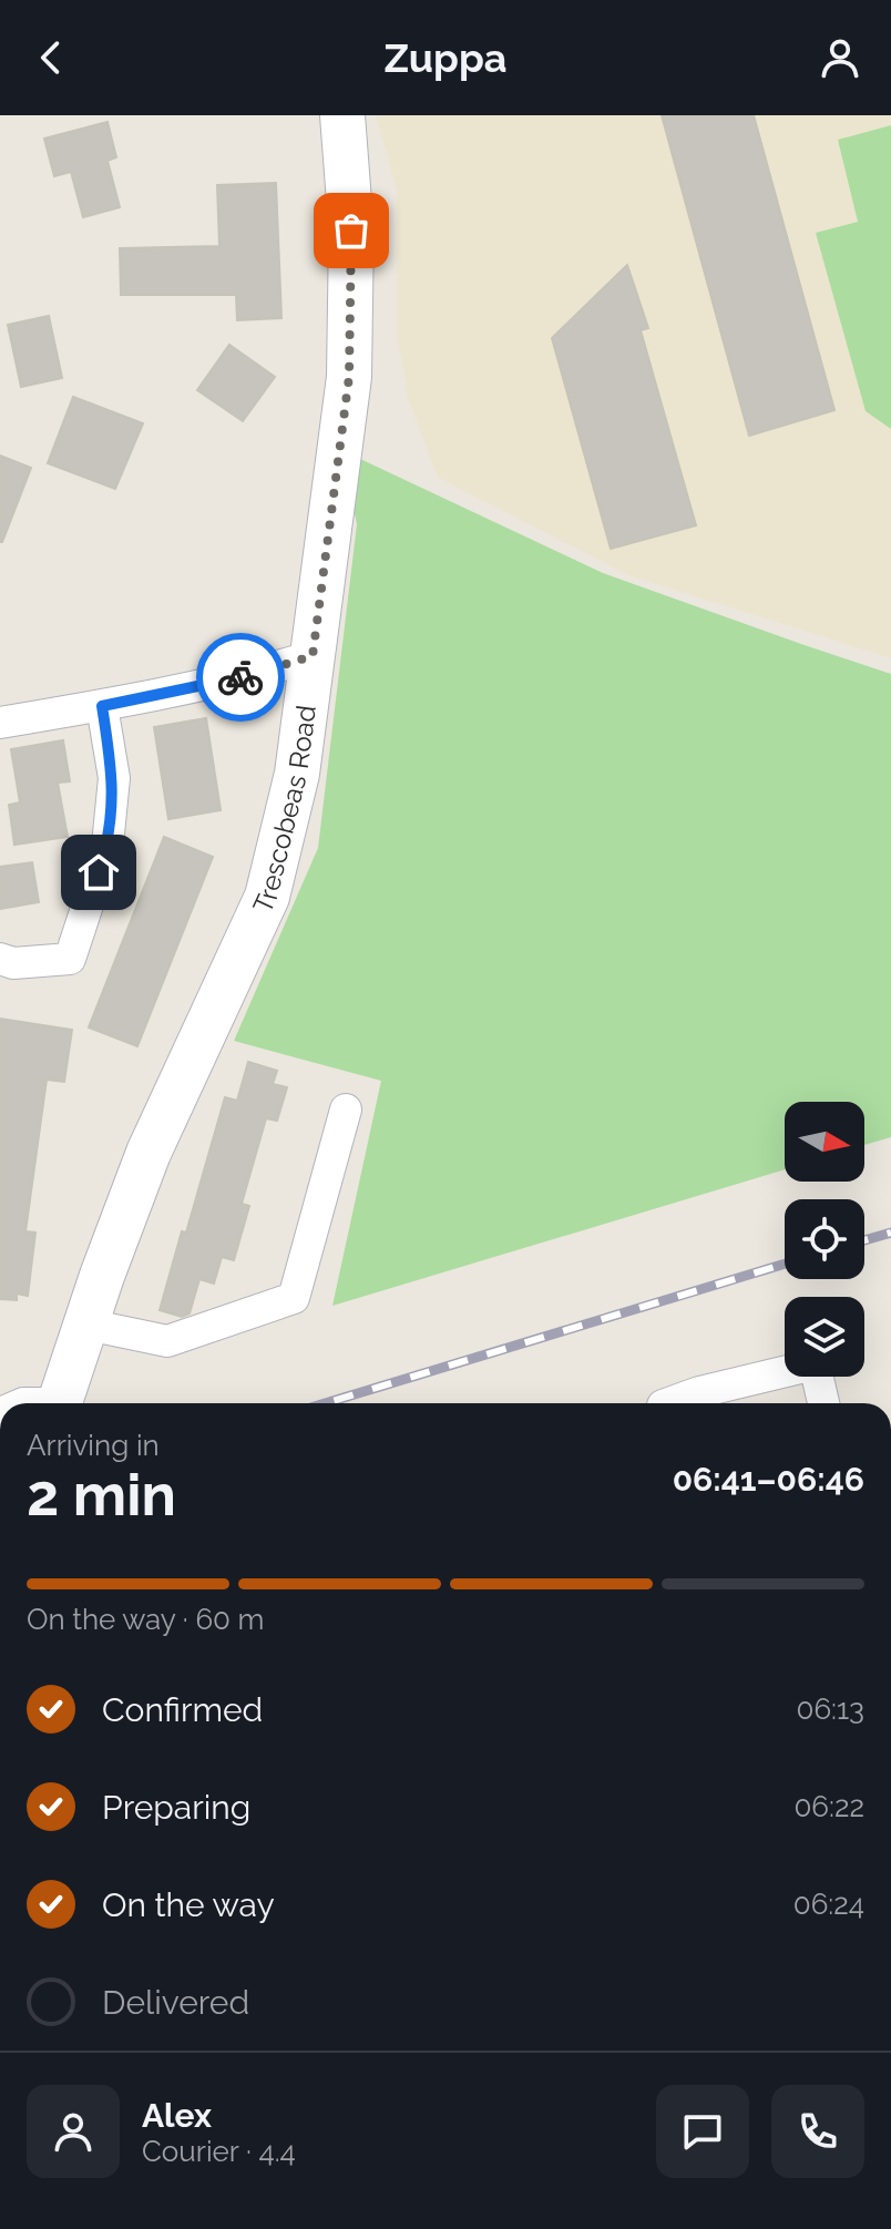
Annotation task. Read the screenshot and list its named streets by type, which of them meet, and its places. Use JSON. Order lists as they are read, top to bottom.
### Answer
{
  "streets": {
    "street": ["Trescobeas Road"]
  },
  "north": "right",
  "page": {
    "header": "Zuppa",
    "heading": ["2 min", "Arriving in", "06:41–06:46"],
    "panel": ["Alex", "Courier · 4.4"],
    "bar": "On the way · 60 m",
    "list": [
      ["Confirmed", "06:13"],
      ["Preparing", "06:22"],
      ["On the way", "06:24"],
      "Delivered"
    ]
  }
}
